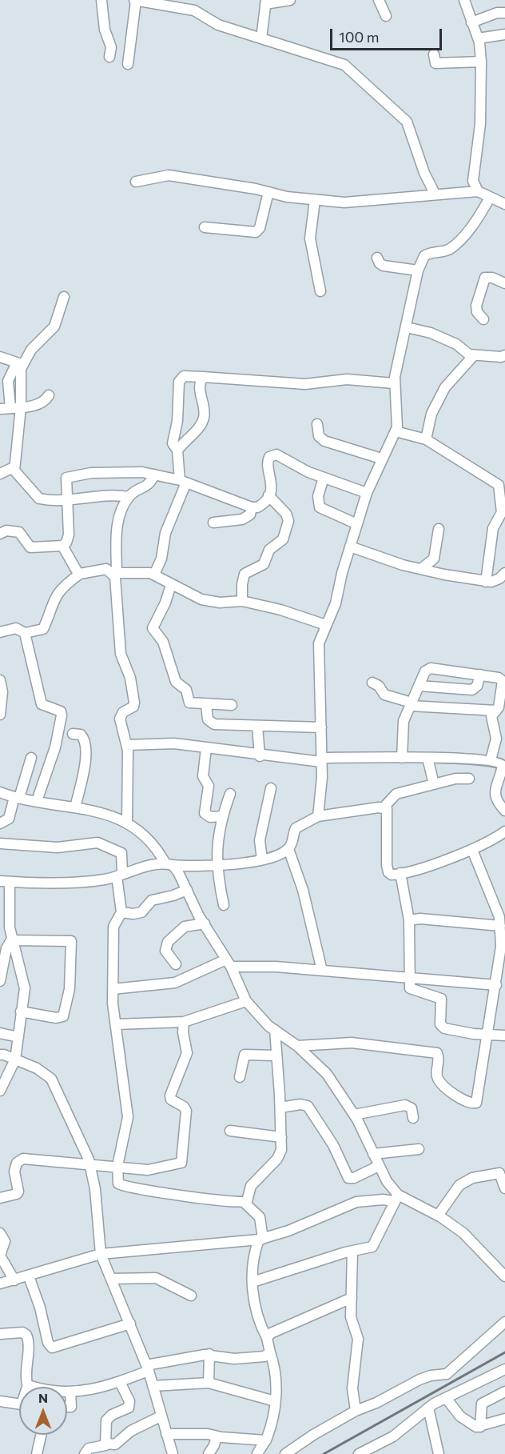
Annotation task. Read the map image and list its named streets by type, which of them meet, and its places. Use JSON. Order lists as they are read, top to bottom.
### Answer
{
  "scale_bar": "100 m",
  "north": "top"
}
